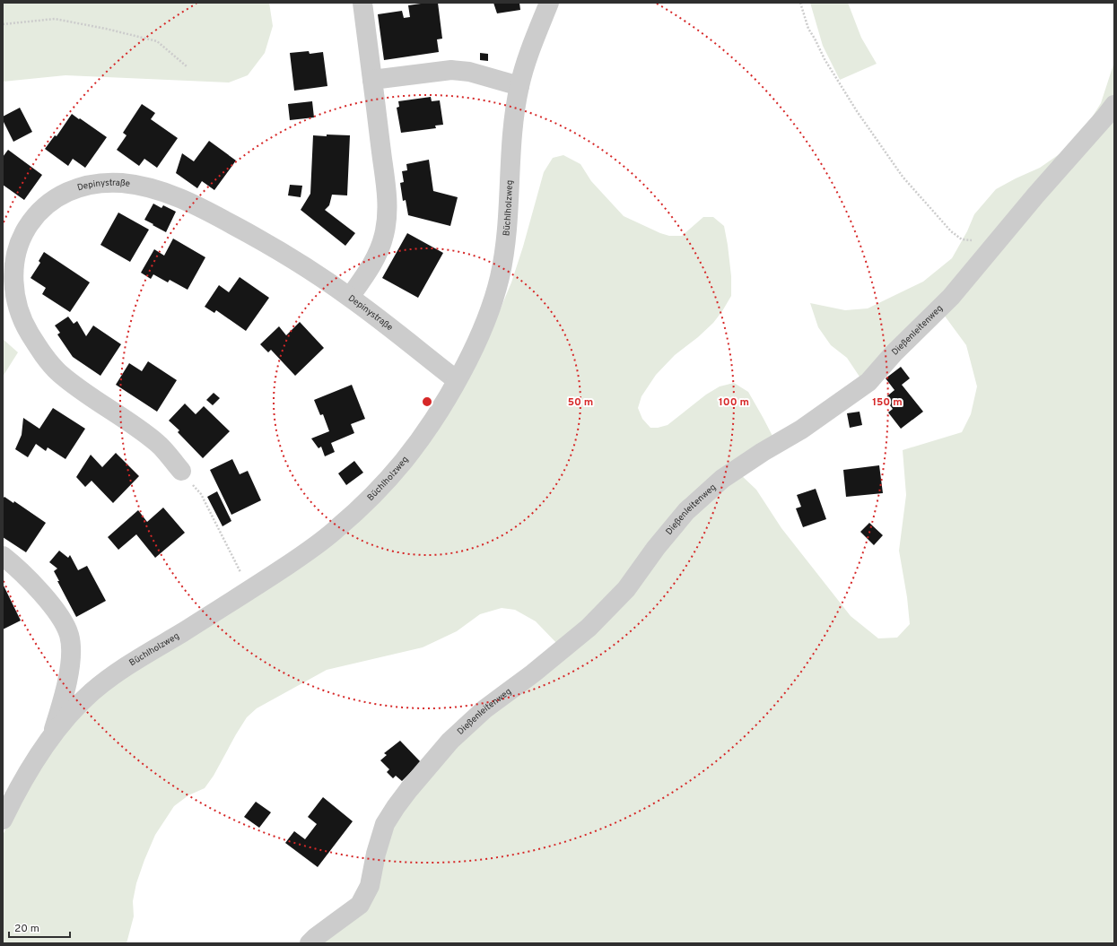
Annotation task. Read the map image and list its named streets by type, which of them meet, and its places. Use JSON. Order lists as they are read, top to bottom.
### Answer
{
  "streets": {
    "street": ["Depinystraße", "Büchlholzweg", "Dießenleitenweg"]
  },
  "crossings": [
    ["Depinystraße", "Büchlholzweg"]
  ],
  "scale_bar": "20 m",
  "rings": ["50 m", "100 m", "150 m"]
}
